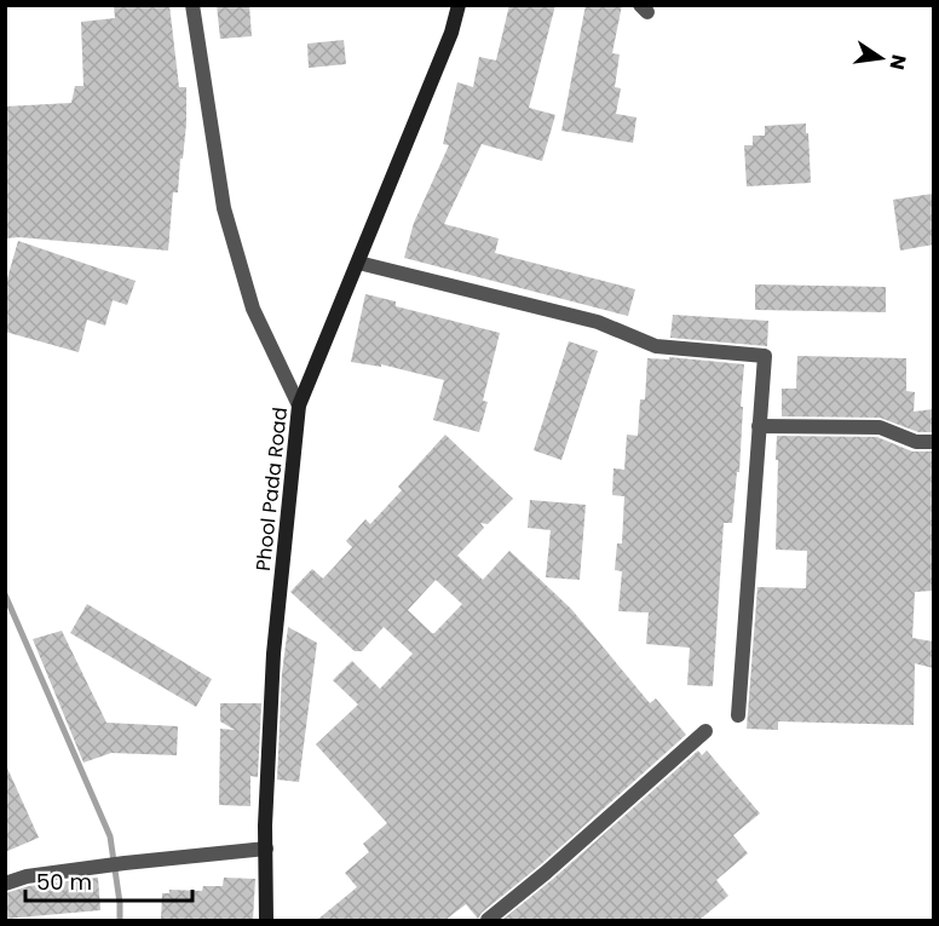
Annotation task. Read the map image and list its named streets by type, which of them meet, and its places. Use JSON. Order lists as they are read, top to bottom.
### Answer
{
  "streets": {
    "street": ["Phool Pada Road"]
  },
  "scale_bar": "50 m",
  "north": "right"
}
